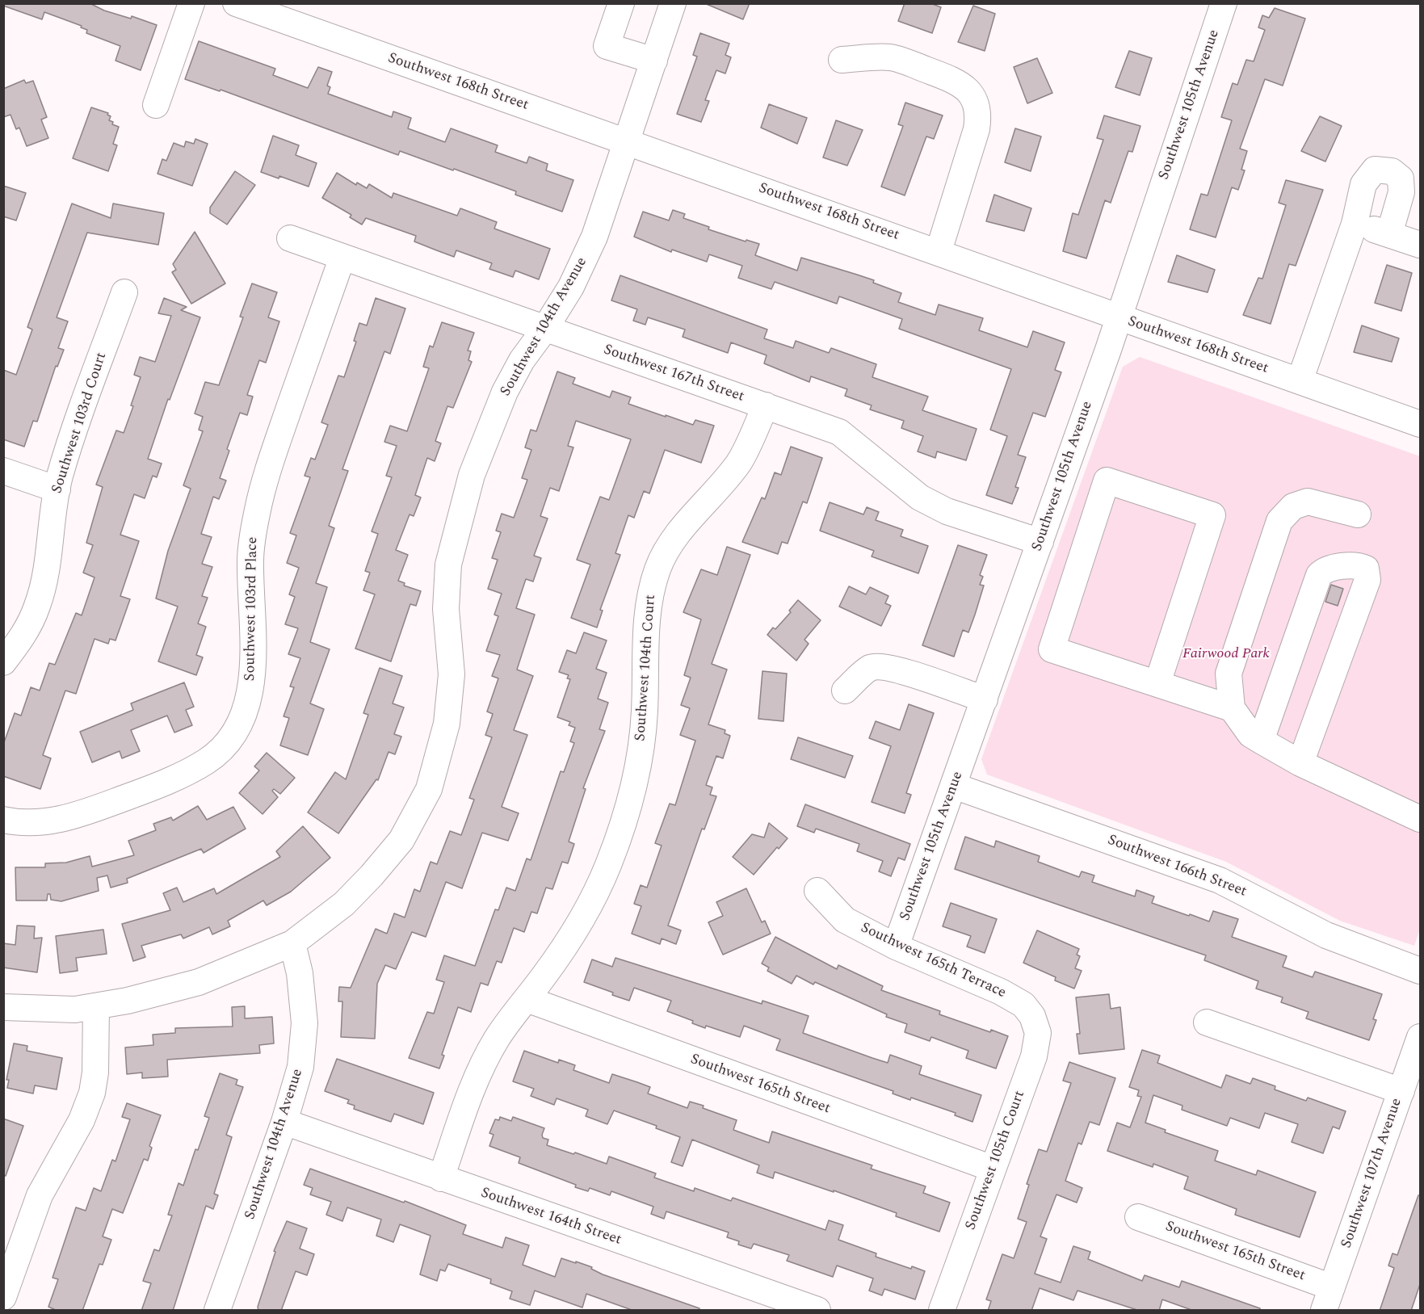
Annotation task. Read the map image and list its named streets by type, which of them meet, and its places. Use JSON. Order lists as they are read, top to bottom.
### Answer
{
  "streets": {
    "street": [
      "Southwest 168th Street",
      "Southwest 105th Avenue",
      "Southwest 104th Avenue",
      "Southwest 167th Street",
      "Southwest 103rd Court",
      "Southwest 103rd Place",
      "Southwest 104th Court",
      "Southwest 166th Street",
      "Southwest 165th Terrace",
      "Southwest 165th Street",
      "Southwest 105th Court",
      "Southwest 107th Avenue",
      "Southwest 164th Street"
    ]
  },
  "crossings": [
    ["Southwest 168th Street", "Southwest 105th Avenue"],
    ["Southwest 168th Street", "Southwest 104th Avenue"],
    ["Southwest 105th Avenue", "Southwest 167th Street"],
    ["Southwest 105th Avenue", "Southwest 166th Street"],
    ["Southwest 105th Avenue", "Southwest 165th Terrace"],
    ["Southwest 104th Avenue", "Southwest 167th Street"],
    ["Southwest 104th Avenue", "Southwest 164th Street"],
    ["Southwest 167th Street", "Southwest 103rd Place"],
    ["Southwest 167th Street", "Southwest 104th Court"],
    ["Southwest 104th Court", "Southwest 165th Street"],
    ["Southwest 104th Court", "Southwest 164th Street"],
    ["Southwest 165th Terrace", "Southwest 105th Court"],
    ["Southwest 165th Street", "Southwest 105th Court"],
    ["Southwest 165th Street", "Southwest 107th Avenue"]
  ],
  "parks": ["Fairwood Park"]
}
